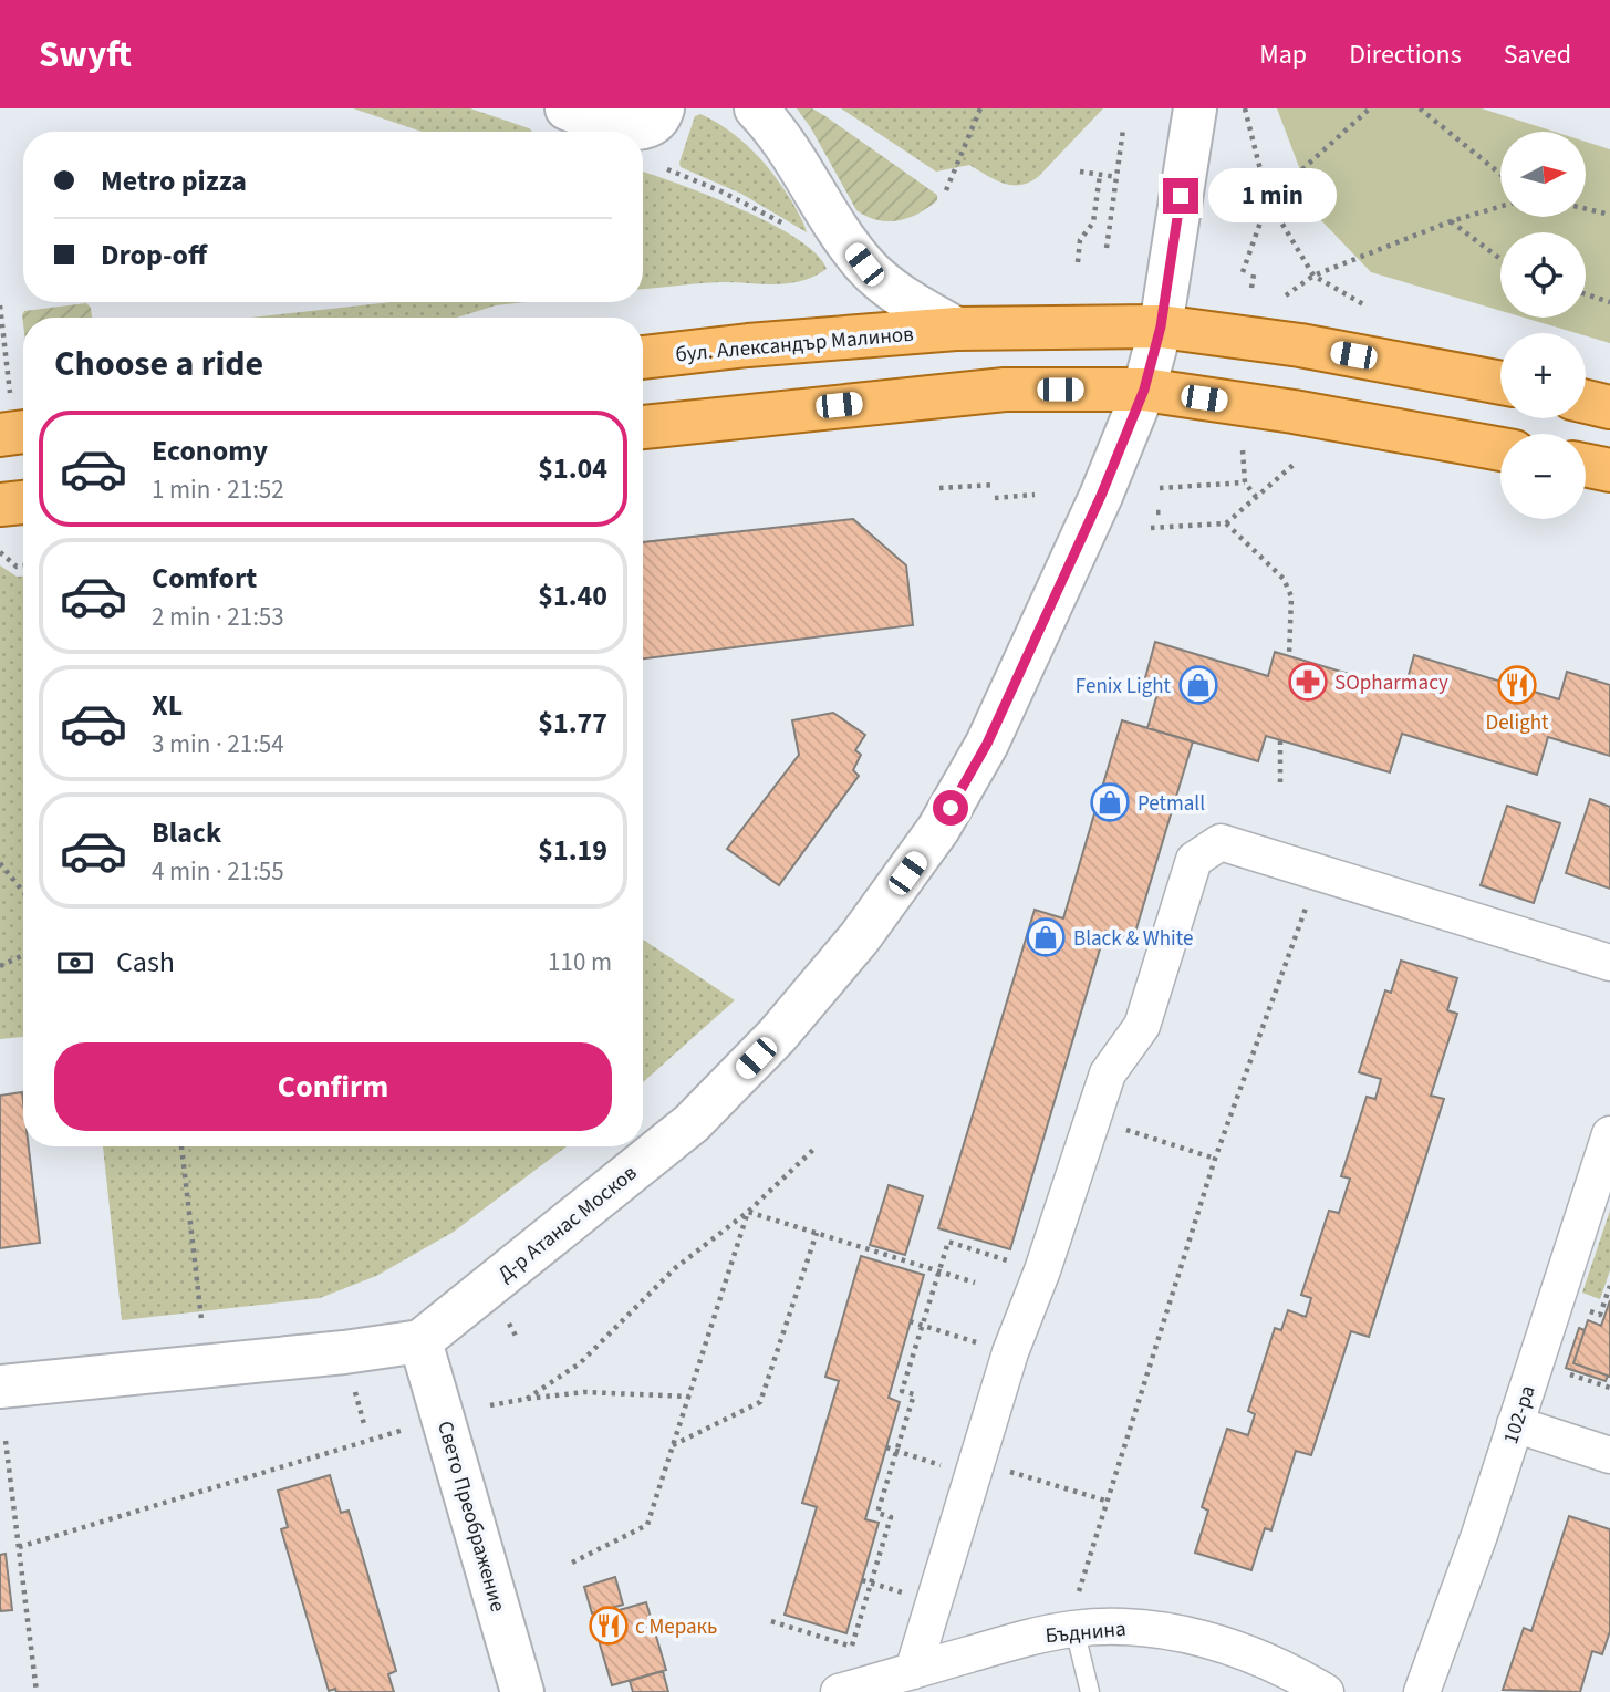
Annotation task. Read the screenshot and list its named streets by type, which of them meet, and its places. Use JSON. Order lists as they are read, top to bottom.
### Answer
{
  "streets": {
    "main road": ["бул. Александър Малинов"],
    "street": [
      "Д-р Атанас Москов",
      "102-ра",
      "Свето Преображение",
      "Бъднина"
    ]
  },
  "crossings": [
    ["бул. Александър Малинов", "Д-р Атанас Москов"],
    ["Д-р Атанас Москов", "Свето Преображение"]
  ],
  "places": {
    "pharmacy": ["SOpharmacy"],
    "shop": ["Fenix Light", "Petmall", "Black & White"],
    "restaurant": ["Delight", "с Меракь"]
  },
  "north": "right",
  "page": {
    "header": "Swyft",
    "nav": ["Map", "Directions", "Saved"],
    "map_buttons": ["+", "−"],
    "banner": ["Metro pizza", "Drop-off"],
    "bubble": "1 min",
    "heading": "Choose a ride",
    "list": [
      {
        "name": "Economy",
        "note": "1 min · 21:52",
        "value": "$1.04"
      },
      {
        "name": "Comfort",
        "note": "2 min · 21:53",
        "value": "$1.40"
      },
      {
        "name": "XL",
        "note": "3 min · 21:54",
        "value": "$1.77"
      },
      {
        "name": "Black",
        "note": "4 min · 21:55",
        "value": "$1.19"
      }
    ],
    "pay": ["Cash", "110 m"],
    "buttons": "Confirm"
  }
}
